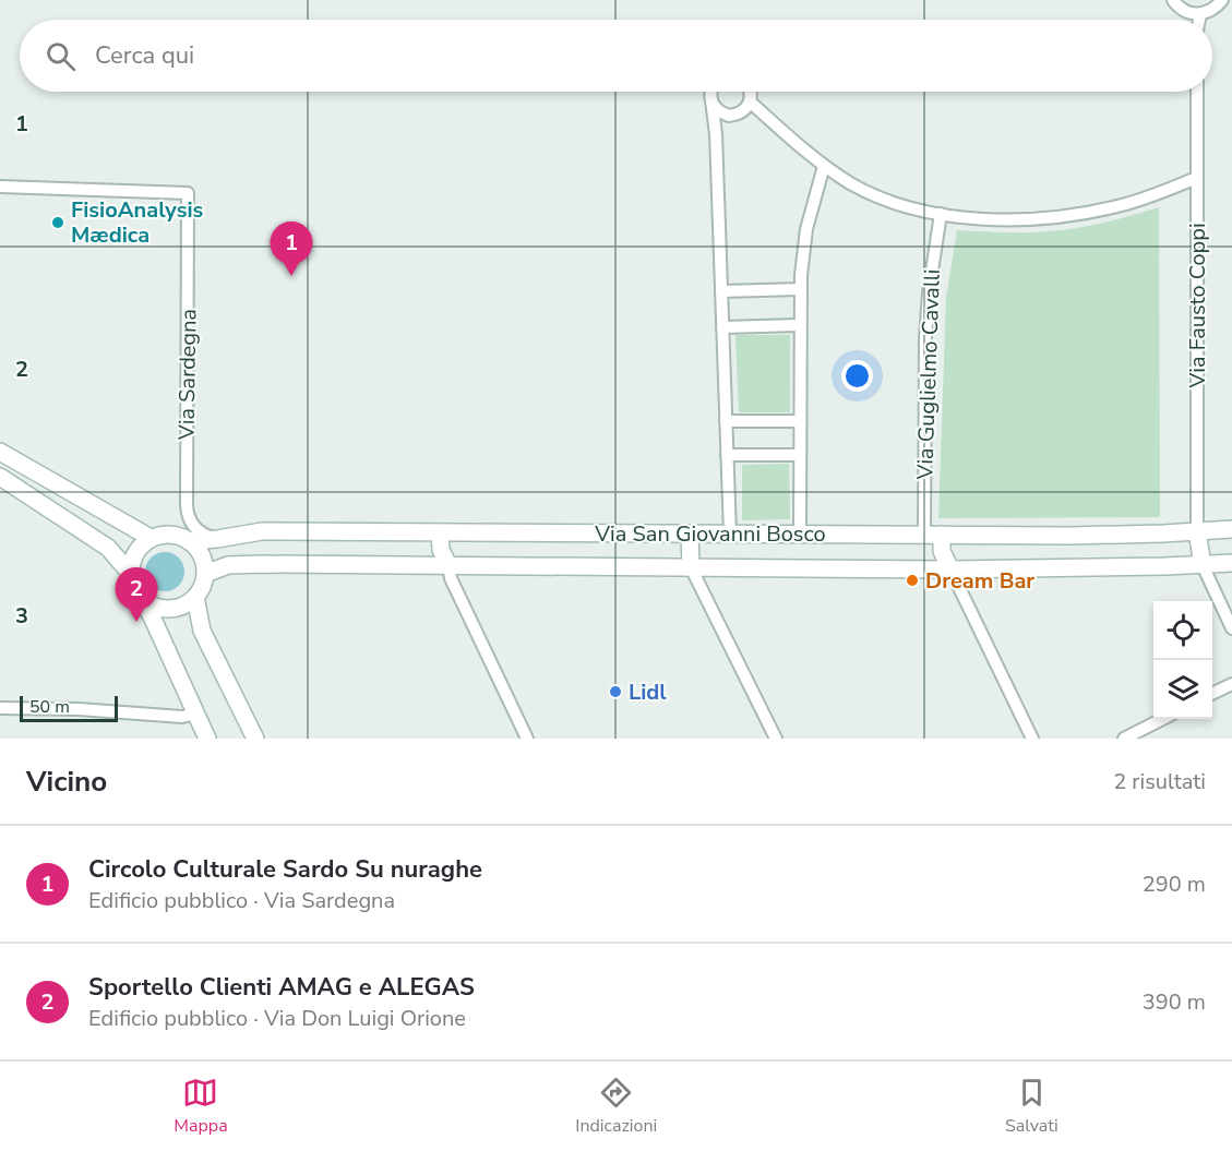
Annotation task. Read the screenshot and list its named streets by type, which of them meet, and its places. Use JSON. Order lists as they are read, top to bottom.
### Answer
{
  "streets": {
    "main road": ["Via San Giovanni Bosco"],
    "street": ["Via Fausto Coppi", "Via Sardegna", "Via Guglielmo Cavalli"]
  },
  "crossings": [
    ["Via Fausto Coppi", "Via San Giovanni Bosco"],
    ["Via Sardegna", "Via San Giovanni Bosco"],
    ["Via Guglielmo Cavalli", "Via San Giovanni Bosco"]
  ],
  "places": ["FisioAnalysis Mædica", "Dream Bar", "Lidl"],
  "scale_bar": "50 m",
  "page": {
    "search": "Cerca qui",
    "pins": ["1", "2"],
    "scale": "50 m",
    "heading": ["Vicino", "2 risultati"],
    "list": [
      {
        "mark": "1",
        "name": "Circolo Culturale Sardo Su nuraghe",
        "note": "Edificio pubblico · Via Sardegna",
        "value": "290 m"
      },
      {
        "mark": "2",
        "name": "Sportello Clienti AMAG e ALEGAS",
        "note": "Edificio pubblico · Via Don Luigi Orione",
        "value": "390 m"
      }
    ],
    "nav": ["Mappa", "Indicazioni", "Salvati"]
  },
  "grid": {
    "rows": ["1", "2", "3"]
  }
}
